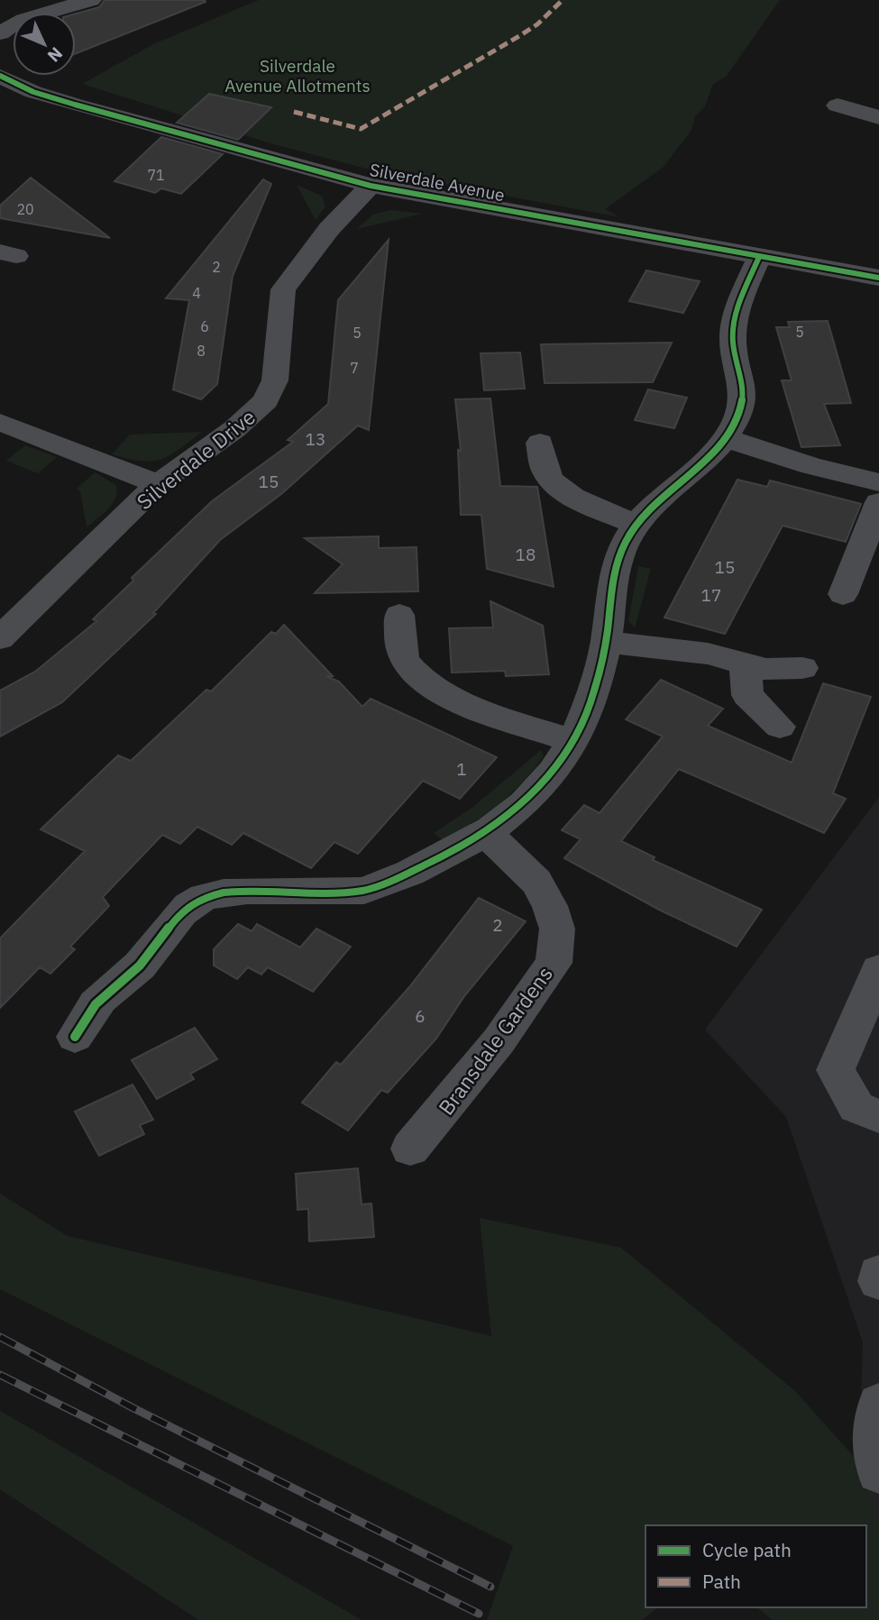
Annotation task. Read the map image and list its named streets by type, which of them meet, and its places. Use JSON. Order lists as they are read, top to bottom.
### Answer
{
  "streets": {
    "street": ["Silverdale Avenue", "Silverdale Drive", "Bransdale Gardens"]
  },
  "crossings": [
    ["Silverdale Avenue", "Silverdale Drive"]
  ],
  "parks": ["Silverdale Avenue Allotments"],
  "house_numbers": [
    "71",
    "20",
    "2",
    "4",
    "6",
    "5",
    "5",
    "8",
    "7",
    "13",
    "15",
    "18",
    "15",
    "17",
    "1",
    "2",
    "6"
  ],
  "legend": ["Cycle path", "Path"],
  "north": "bottom right"
}
